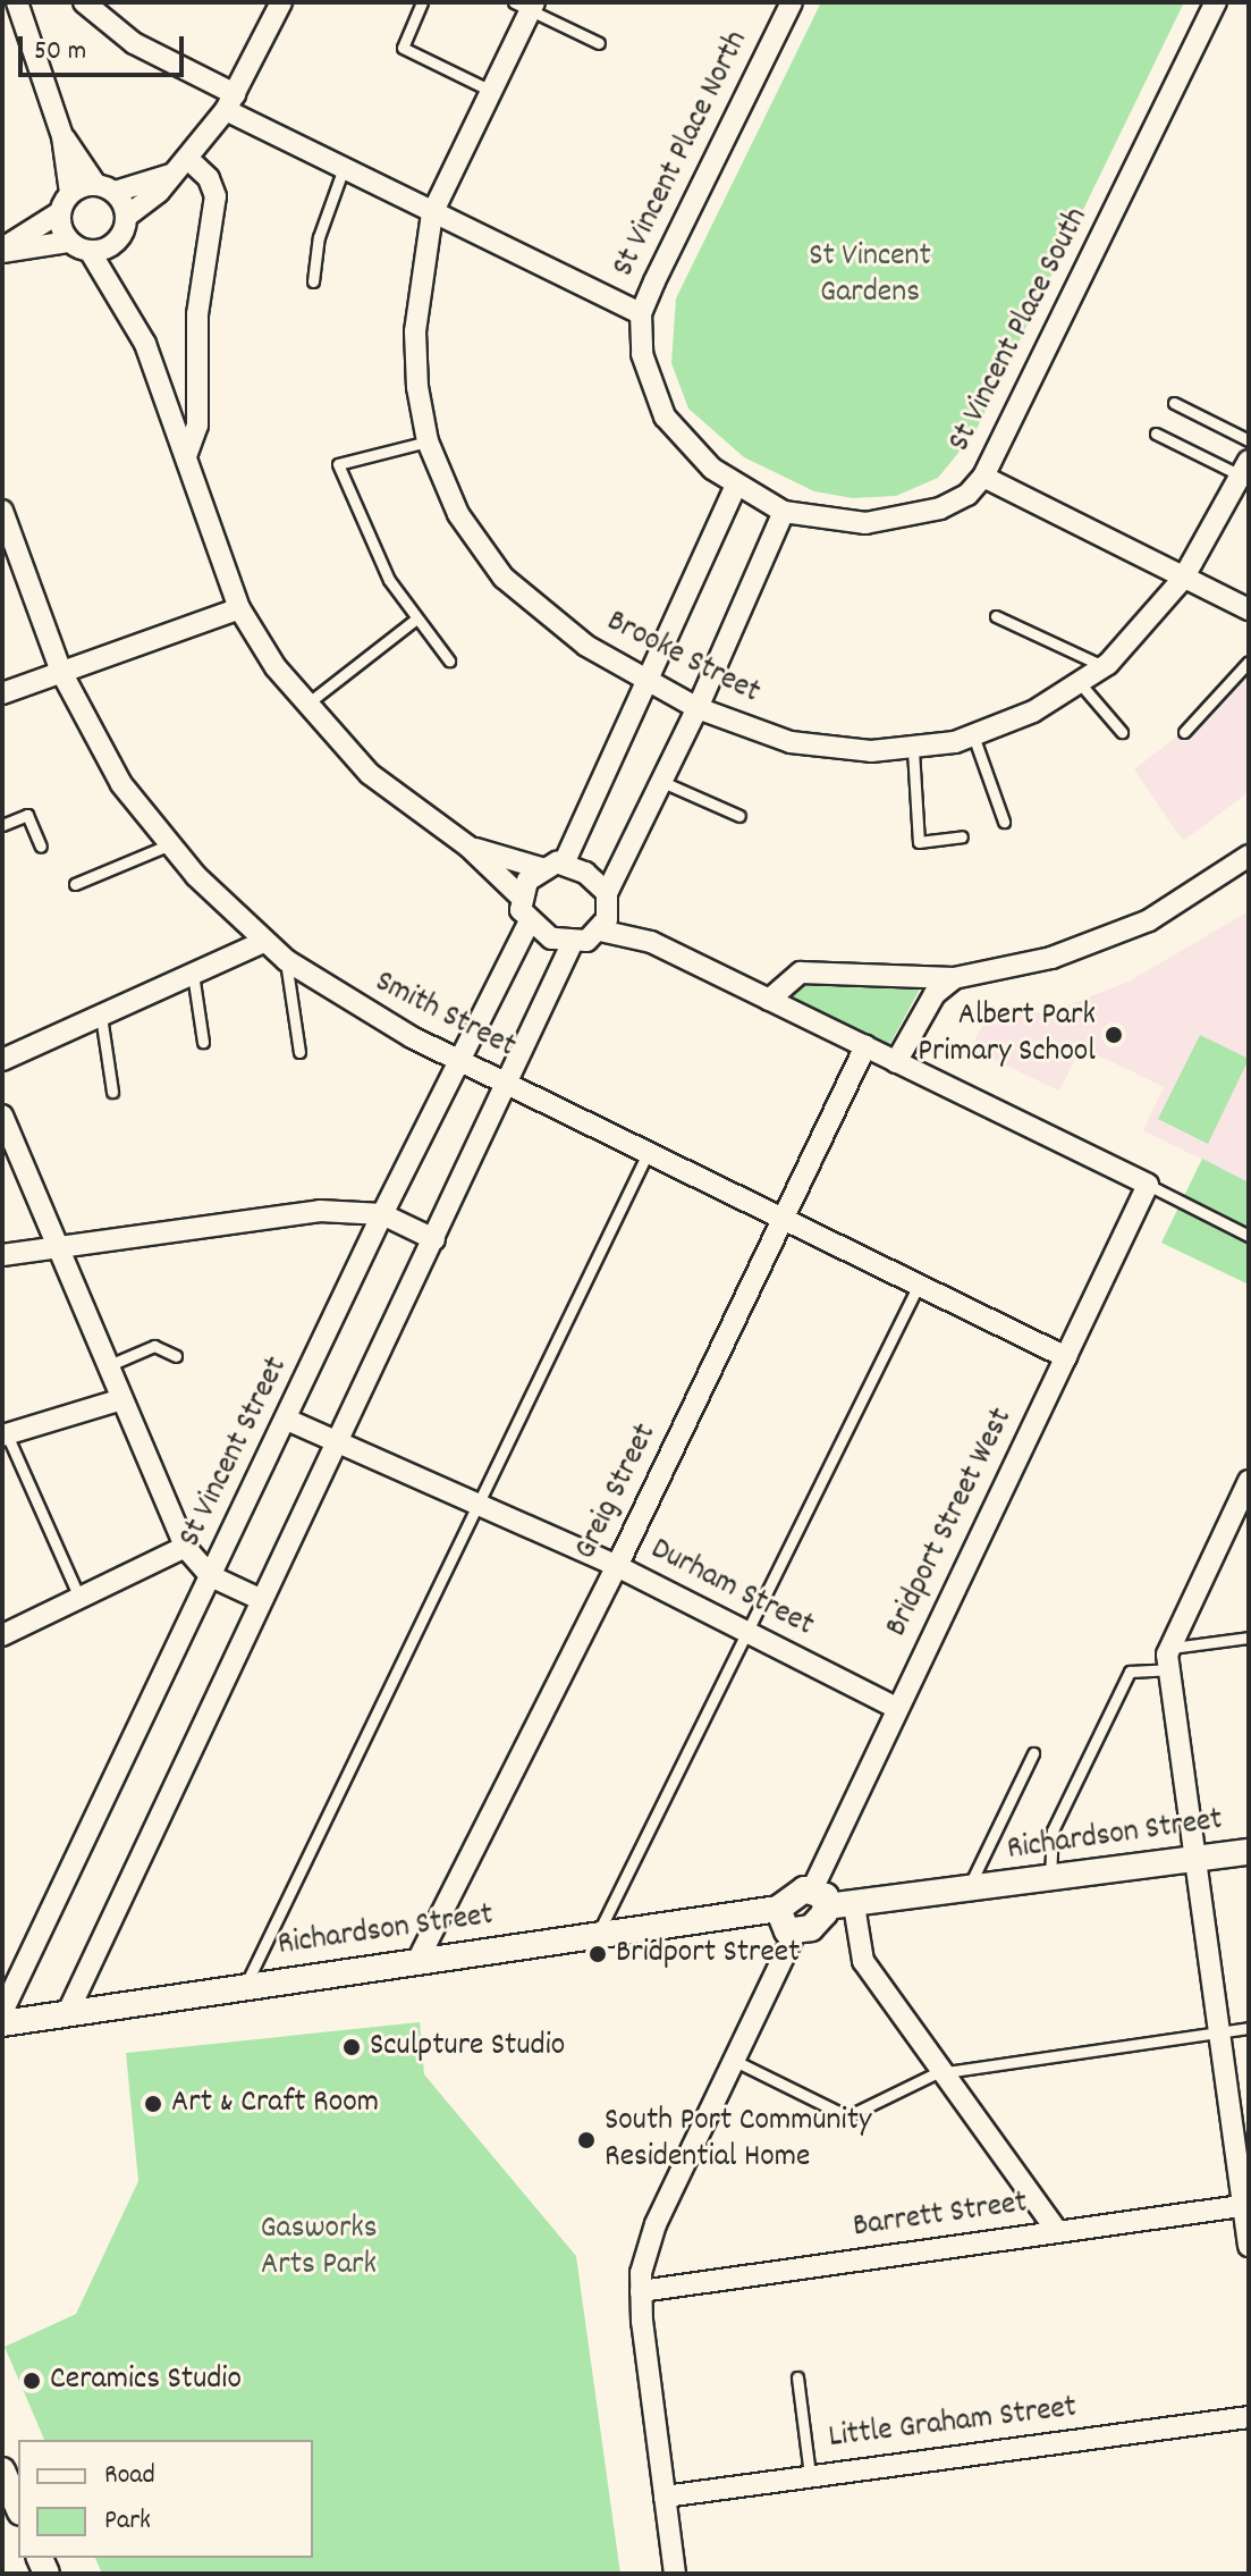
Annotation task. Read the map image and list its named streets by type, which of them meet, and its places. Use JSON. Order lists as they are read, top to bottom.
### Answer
{
  "streets": {
    "street": [
      "St Vincent Place North",
      "St Vincent Place South",
      "Brooke Street",
      "Smith Street",
      "St Vincent Street",
      "Greig Street",
      "Bridport Street West",
      "Durham Street",
      "Richardson Street",
      "Barrett Street",
      "Little Graham Street"
    ]
  },
  "crossings": [
    ["St Vincent Place North", "St Vincent Place South"],
    ["Smith Street", "St Vincent Street"],
    ["Smith Street", "Greig Street"],
    ["Smith Street", "Bridport Street West"],
    ["St Vincent Street", "Durham Street"],
    ["Greig Street", "Durham Street"],
    ["Greig Street", "Richardson Street"],
    ["Bridport Street West", "Durham Street"],
    ["Bridport Street West", "Richardson Street"]
  ],
  "parks": ["St Vincent Gardens", "Gasworks Arts Park"],
  "places": [
    "Albert Park Primary School",
    "Bridport Street",
    "Sculpture Studio",
    "Art & Craft Room",
    "South Port Community Residential Home",
    "Ceramics Studio"
  ],
  "legend": ["Road", "Park"],
  "scale_bar": "50 m"
}
